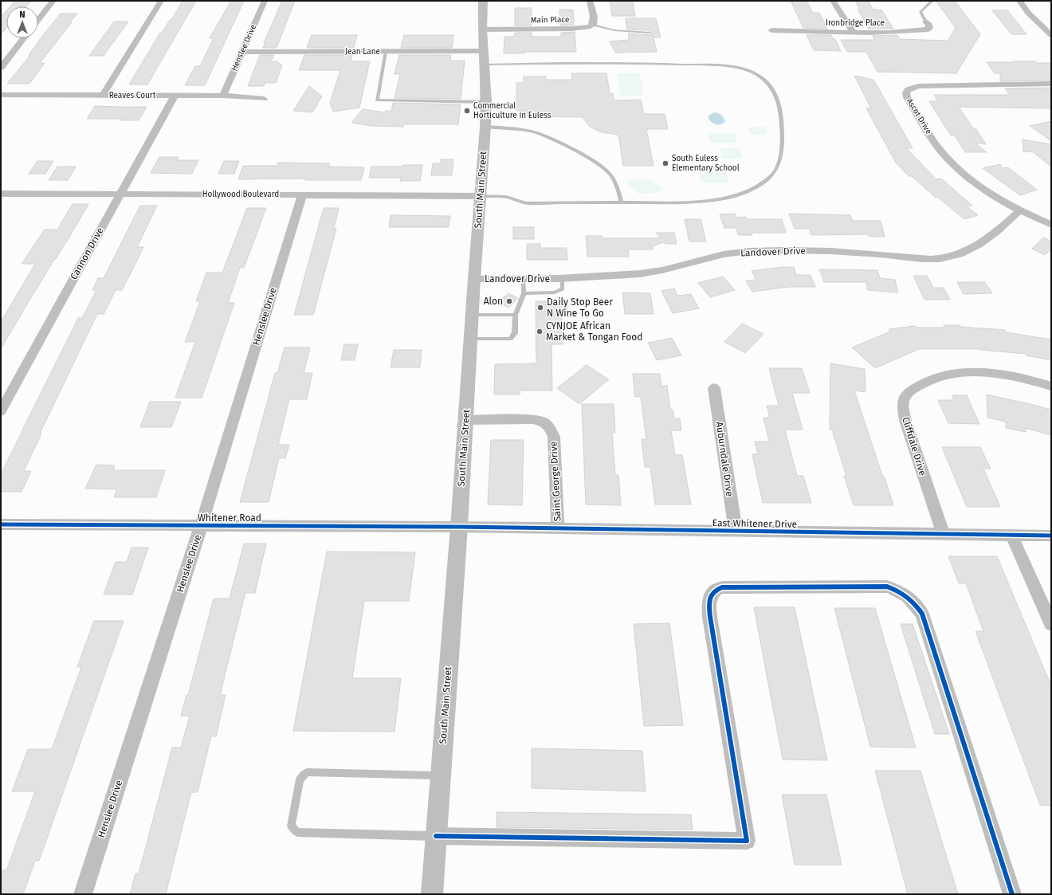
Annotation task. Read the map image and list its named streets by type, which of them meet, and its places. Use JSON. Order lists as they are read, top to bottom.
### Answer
{
  "streets": {
    "street": [
      "Main Place",
      "Ironbridge Place",
      "Henslee Drive",
      "Jean Lane",
      "Reaves Court",
      "Ascot Drive",
      "South Main Street",
      "Hollywood Boulevard",
      "Landover Drive",
      "Cannon Drive",
      "Cliffdale Drive",
      "Auburndale Drive",
      "Saint George Drive",
      "Whitener Road",
      "East Whitener Drive"
    ]
  },
  "crossings": [
    ["Main Place", "South Main Street"],
    ["Henslee Drive", "Jean Lane"],
    ["Henslee Drive", "Reaves Court"],
    ["Henslee Drive", "Hollywood Boulevard"],
    ["Henslee Drive", "Whitener Road"],
    ["Jean Lane", "South Main Street"],
    ["Reaves Court", "Cannon Drive"],
    ["Ascot Drive", "Landover Drive"],
    ["South Main Street", "Hollywood Boulevard"],
    ["South Main Street", "Landover Drive"],
    ["South Main Street", "Saint George Drive"],
    ["South Main Street", "Whitener Road"],
    ["South Main Street", "East Whitener Drive"],
    ["Hollywood Boulevard", "Cannon Drive"],
    ["Cliffdale Drive", "East Whitener Drive"],
    ["Auburndale Drive", "East Whitener Drive"],
    ["Saint George Drive", "East Whitener Drive"],
    ["Whitener Road", "East Whitener Drive"]
  ],
  "places": [
    "Commercial Horticulture in Euless",
    "South Euless Elementary School",
    "Alon",
    "Daily Stop Beer N Wine To Go",
    "CYNJOE African Market & Tongan Food"
  ],
  "north": "top"
}
